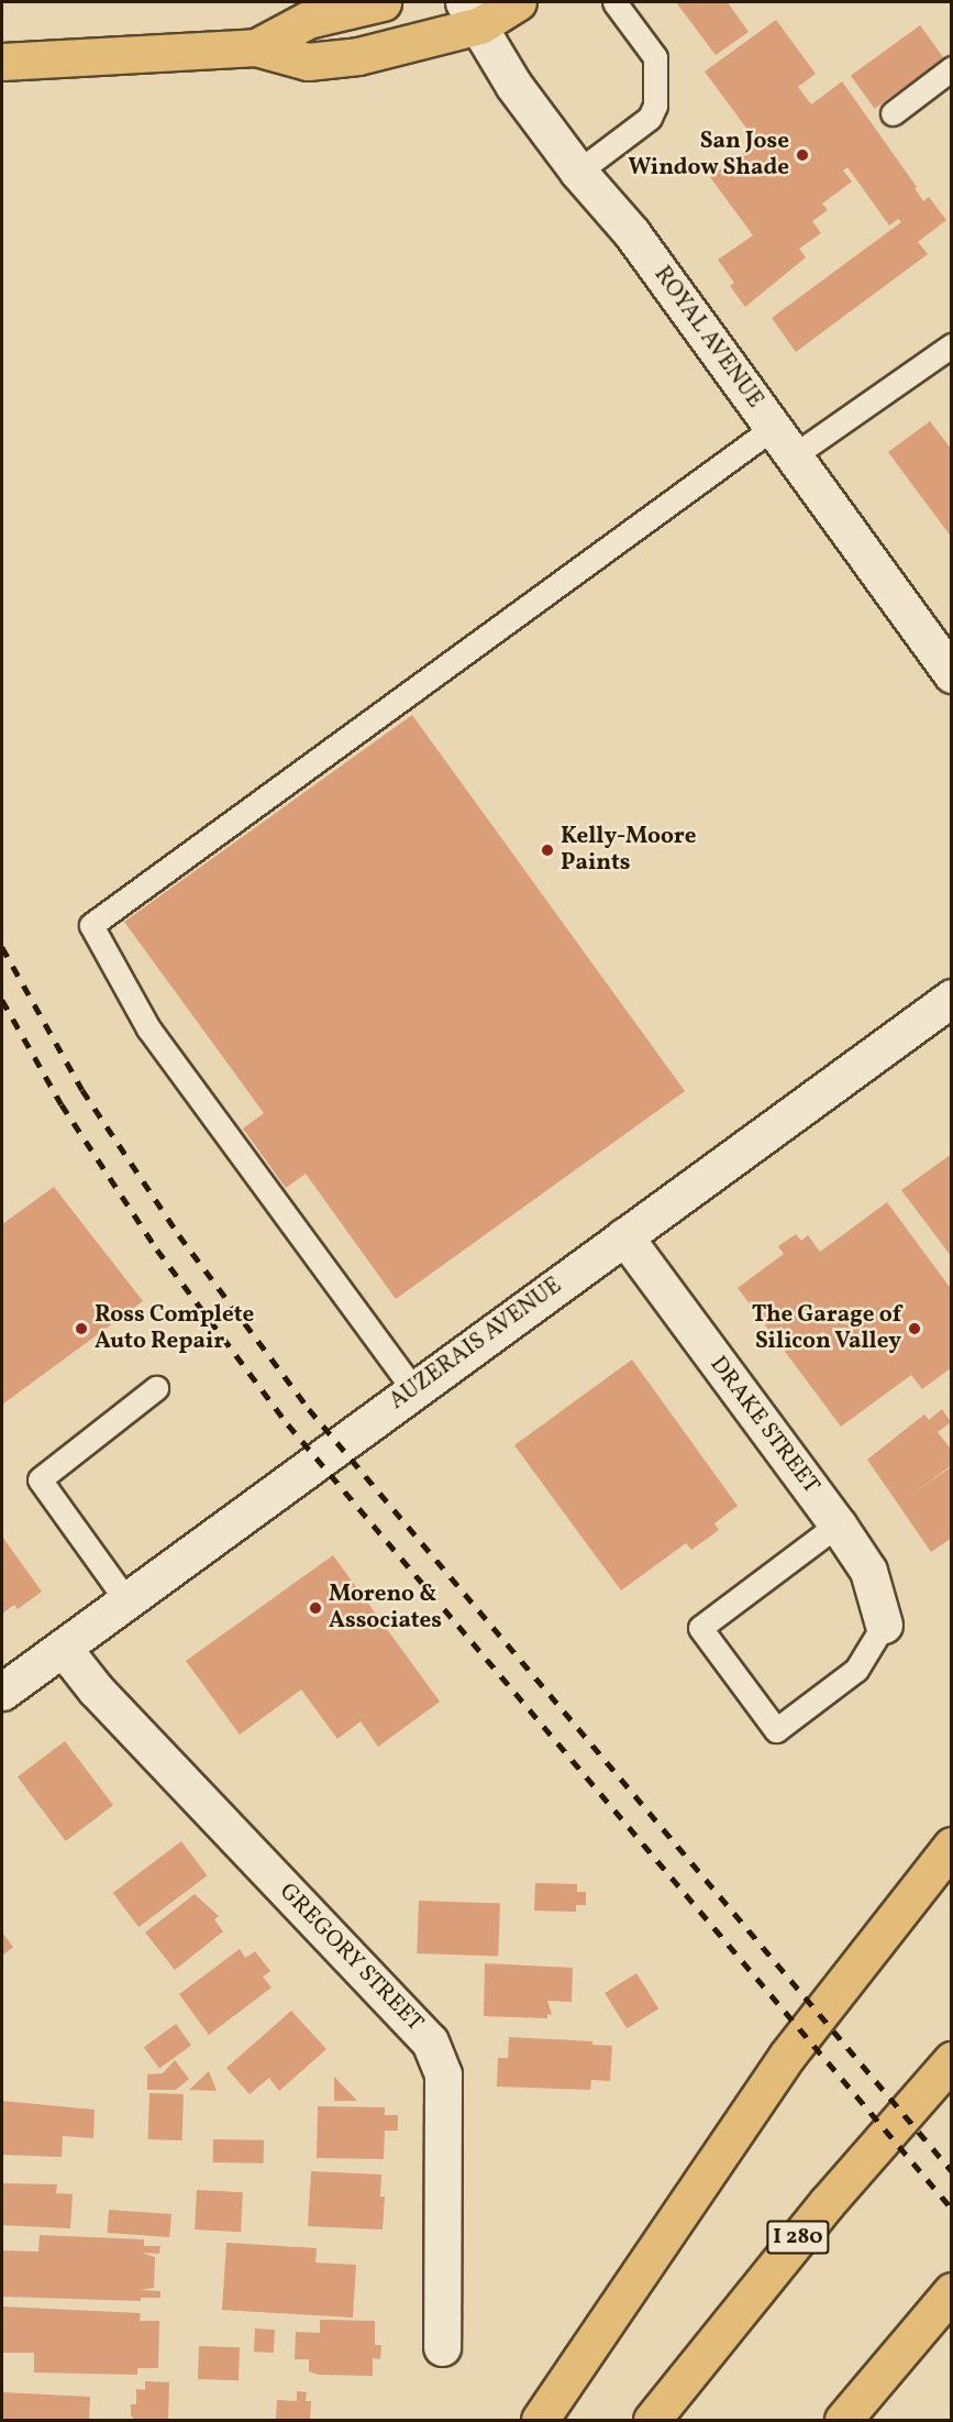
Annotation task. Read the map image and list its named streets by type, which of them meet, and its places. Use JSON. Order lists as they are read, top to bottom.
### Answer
{
  "streets": {
    "main road": ["I 280"],
    "street": [
      "ROYAL AVENUE",
      "AUZERAIS AVENUE",
      "DRAKE STREET",
      "GREGORY STREET"
    ]
  },
  "crossings": [
    ["AUZERAIS AVENUE", "DRAKE STREET"],
    ["AUZERAIS AVENUE", "GREGORY STREET"]
  ],
  "places": [
    "San Jose Window Shade",
    "Kelly-Moore Paints",
    "Ross Complete Auto Repair",
    "The Garage of Silicon Valley",
    "Moreno & Associates"
  ]
}
